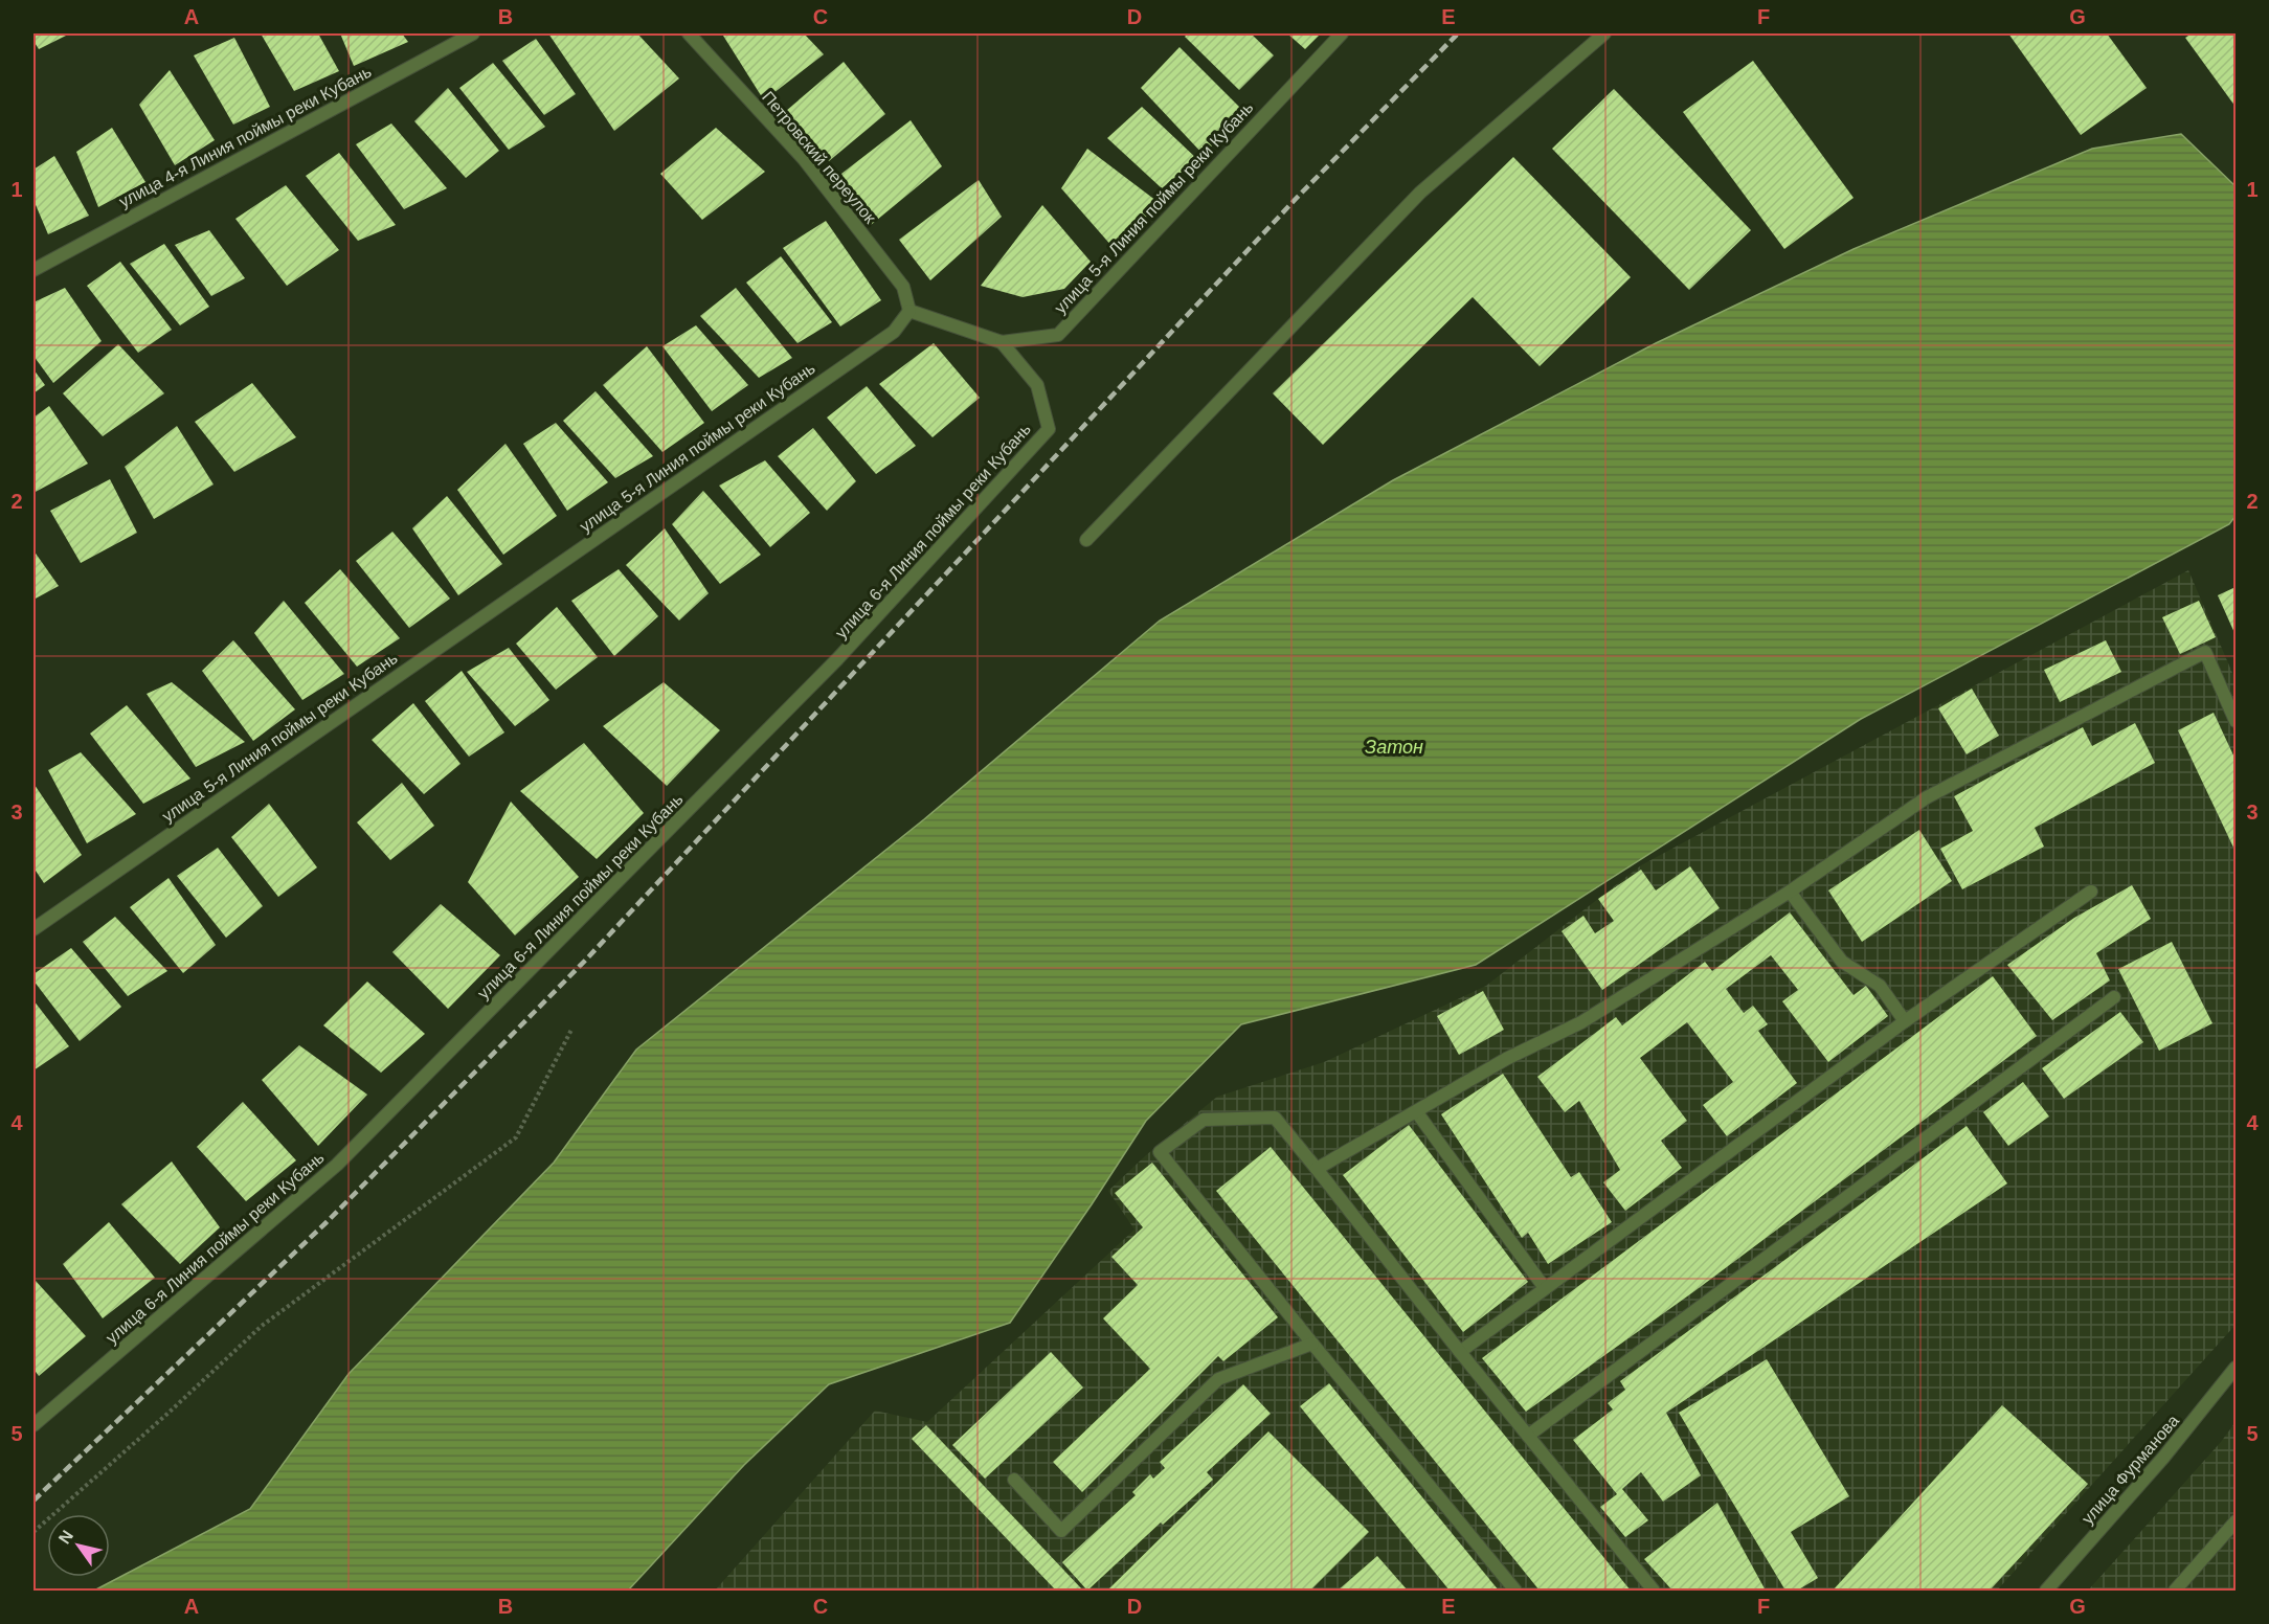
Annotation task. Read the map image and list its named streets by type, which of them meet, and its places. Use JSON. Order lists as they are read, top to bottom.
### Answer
{
  "streets": {
    "street": [
      "улица 4-я Линия поймы реки Кубань",
      "Петровский переулок",
      "улица 5-я Линия поймы реки Кубань",
      "улица 6-я Линия поймы реки Кубань",
      "улица Фурманова"
    ]
  },
  "crossings": [
    ["Петровский переулок", "улица 5-я Линия поймы реки Кубань"],
    ["улица 5-я Линия поймы реки Кубань", "улица 6-я Линия поймы реки Кубань"]
  ],
  "water": ["Затон"],
  "north": "top left",
  "grid": {
    "columns": [
      "A",
      "B",
      "C",
      "D",
      "E",
      "F",
      "G"
    ],
    "rows": [
      "1",
      "2",
      "3",
      "4",
      "5"
    ]
  }
}
